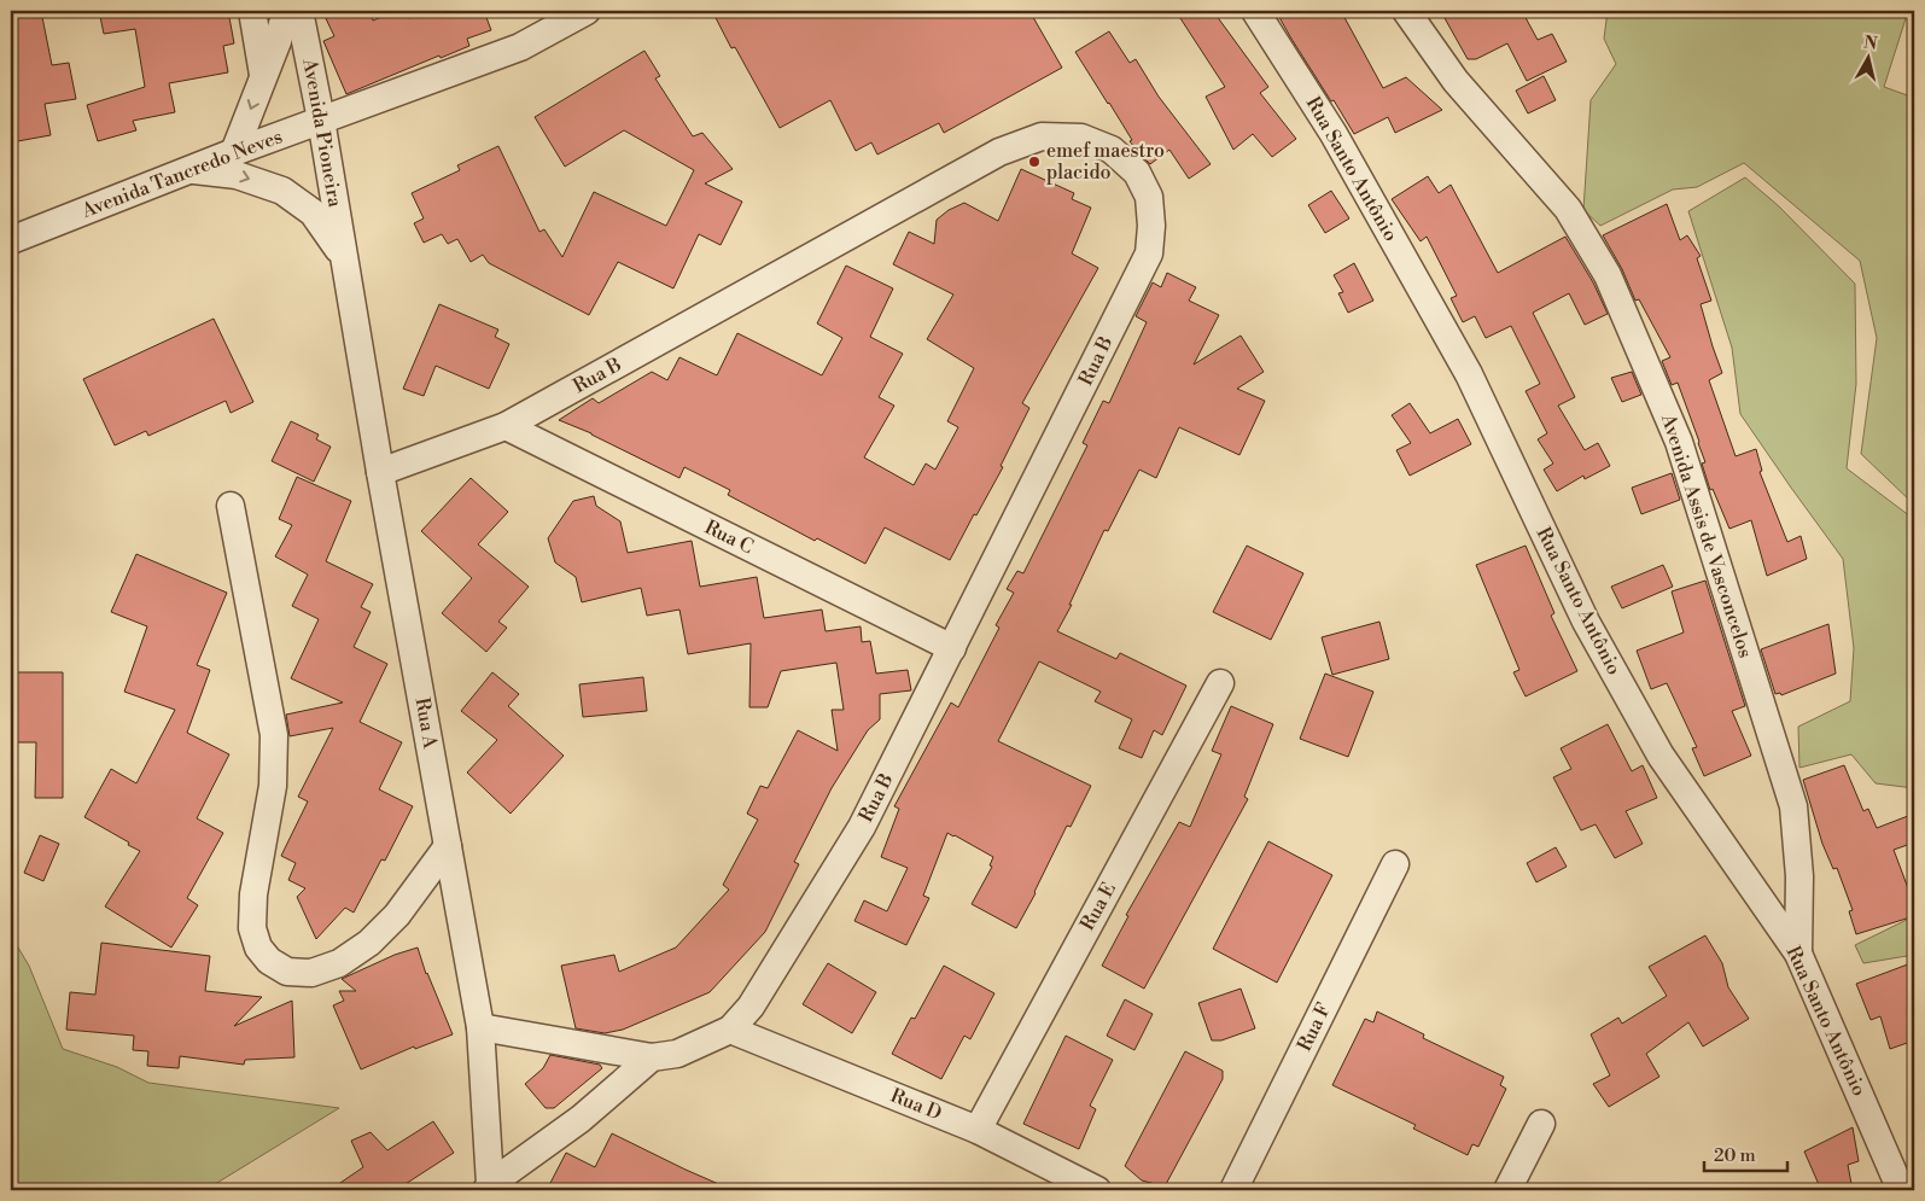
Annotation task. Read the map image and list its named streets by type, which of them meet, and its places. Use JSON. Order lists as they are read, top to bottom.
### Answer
{
  "streets": {
    "street": [
      "Avenida Pioneira",
      "Rua Santo Antônio",
      "Avenida Tancredo Neves",
      "Rua B",
      "Avenida Assis de Vasconcelos",
      "Rua C",
      "Rua A",
      "Rua E",
      "Rua F",
      "Rua D"
    ]
  },
  "crossings": [
    ["Avenida Pioneira", "Avenida Tancredo Neves"],
    ["Avenida Pioneira", "Rua A"],
    ["Rua Santo Antônio", "Avenida Assis de Vasconcelos"],
    ["Rua B", "Rua C"],
    ["Rua B", "Rua A"],
    ["Rua B", "Rua D"],
    ["Rua E", "Rua D"]
  ],
  "places": ["emef maestro placido"],
  "scale_bar": "20 m",
  "north": "top"
}
